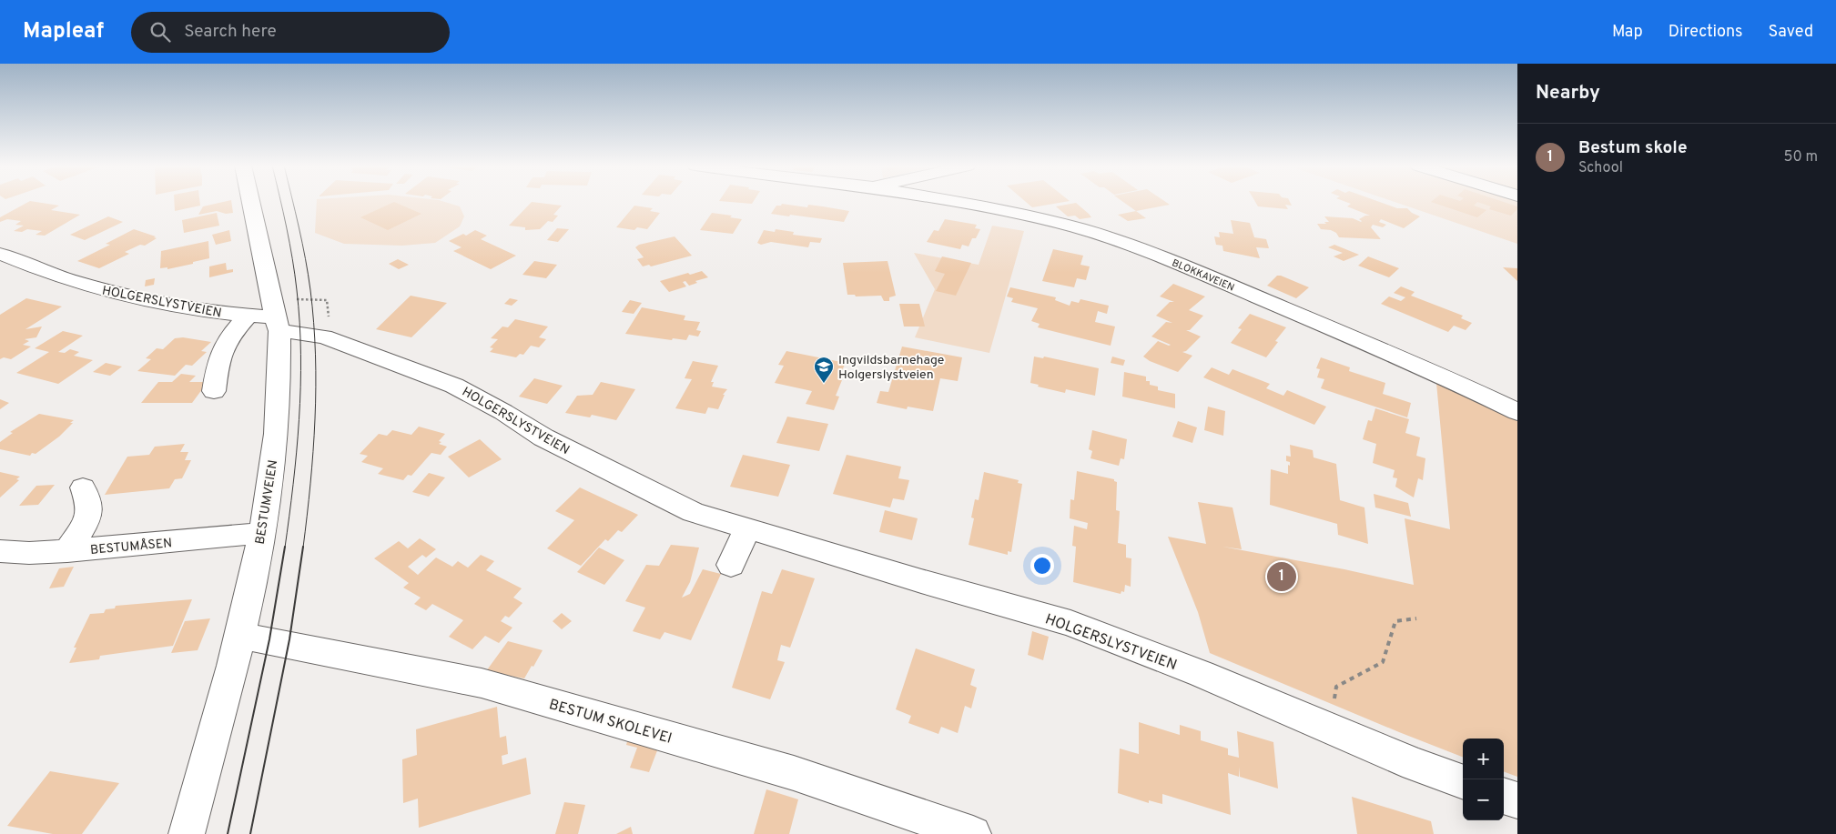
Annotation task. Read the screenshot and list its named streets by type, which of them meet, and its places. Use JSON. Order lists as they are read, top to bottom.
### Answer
{
  "streets": {
    "street": [
      "BLOKKAVEIEN",
      "HOLGERSLYSTVEIEN",
      "BESTUMVEIEN",
      "BESTUMÅSEN",
      "BESTUM SKOLEVEI"
    ]
  },
  "crossings": [
    ["HOLGERSLYSTVEIEN", "BESTUMVEIEN"],
    ["BESTUMVEIEN", "BESTUMÅSEN"],
    ["BESTUMVEIEN", "BESTUM SKOLEVEI"]
  ],
  "places": {
    "school or university": ["Ingvildsbarnehage Holgerslystveien"]
  },
  "page": {
    "header": "Mapleaf",
    "search": "Search here",
    "nav": ["Map", "Directions", "Saved"],
    "heading": "Nearby",
    "list": [
      {
        "mark": "1",
        "name": "Bestum skole",
        "note": "School",
        "value": "50 m"
      }
    ],
    "pins": "1",
    "map_buttons": ["+", "−"]
  }
}
